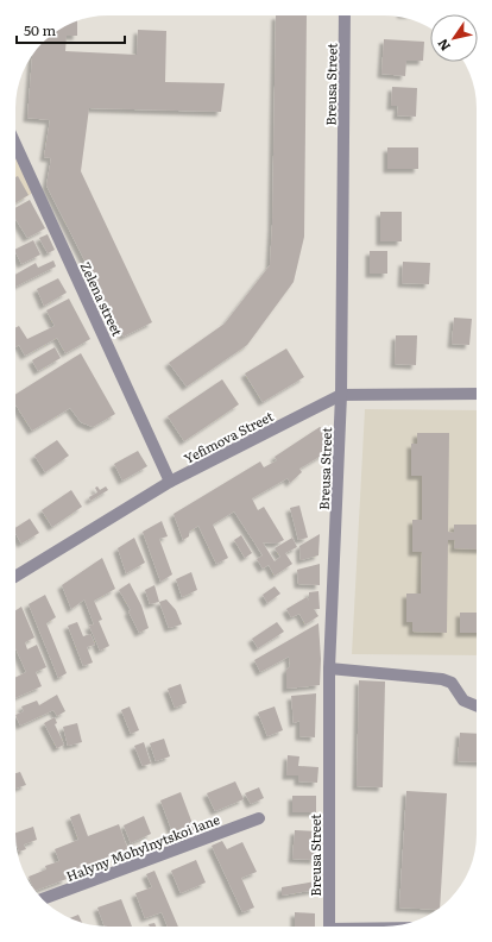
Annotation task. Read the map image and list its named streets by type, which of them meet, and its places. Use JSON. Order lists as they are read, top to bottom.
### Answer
{
  "streets": {
    "street": [
      "Breusa Street",
      "Zelena street",
      "Yefimova Street",
      "Halyny Mohylnytskoi lane"
    ]
  },
  "crossings": [
    ["Breusa Street", "Yefimova Street"],
    ["Zelena street", "Yefimova Street"]
  ],
  "scale_bar": "50 m",
  "north": "bottom left"
}
